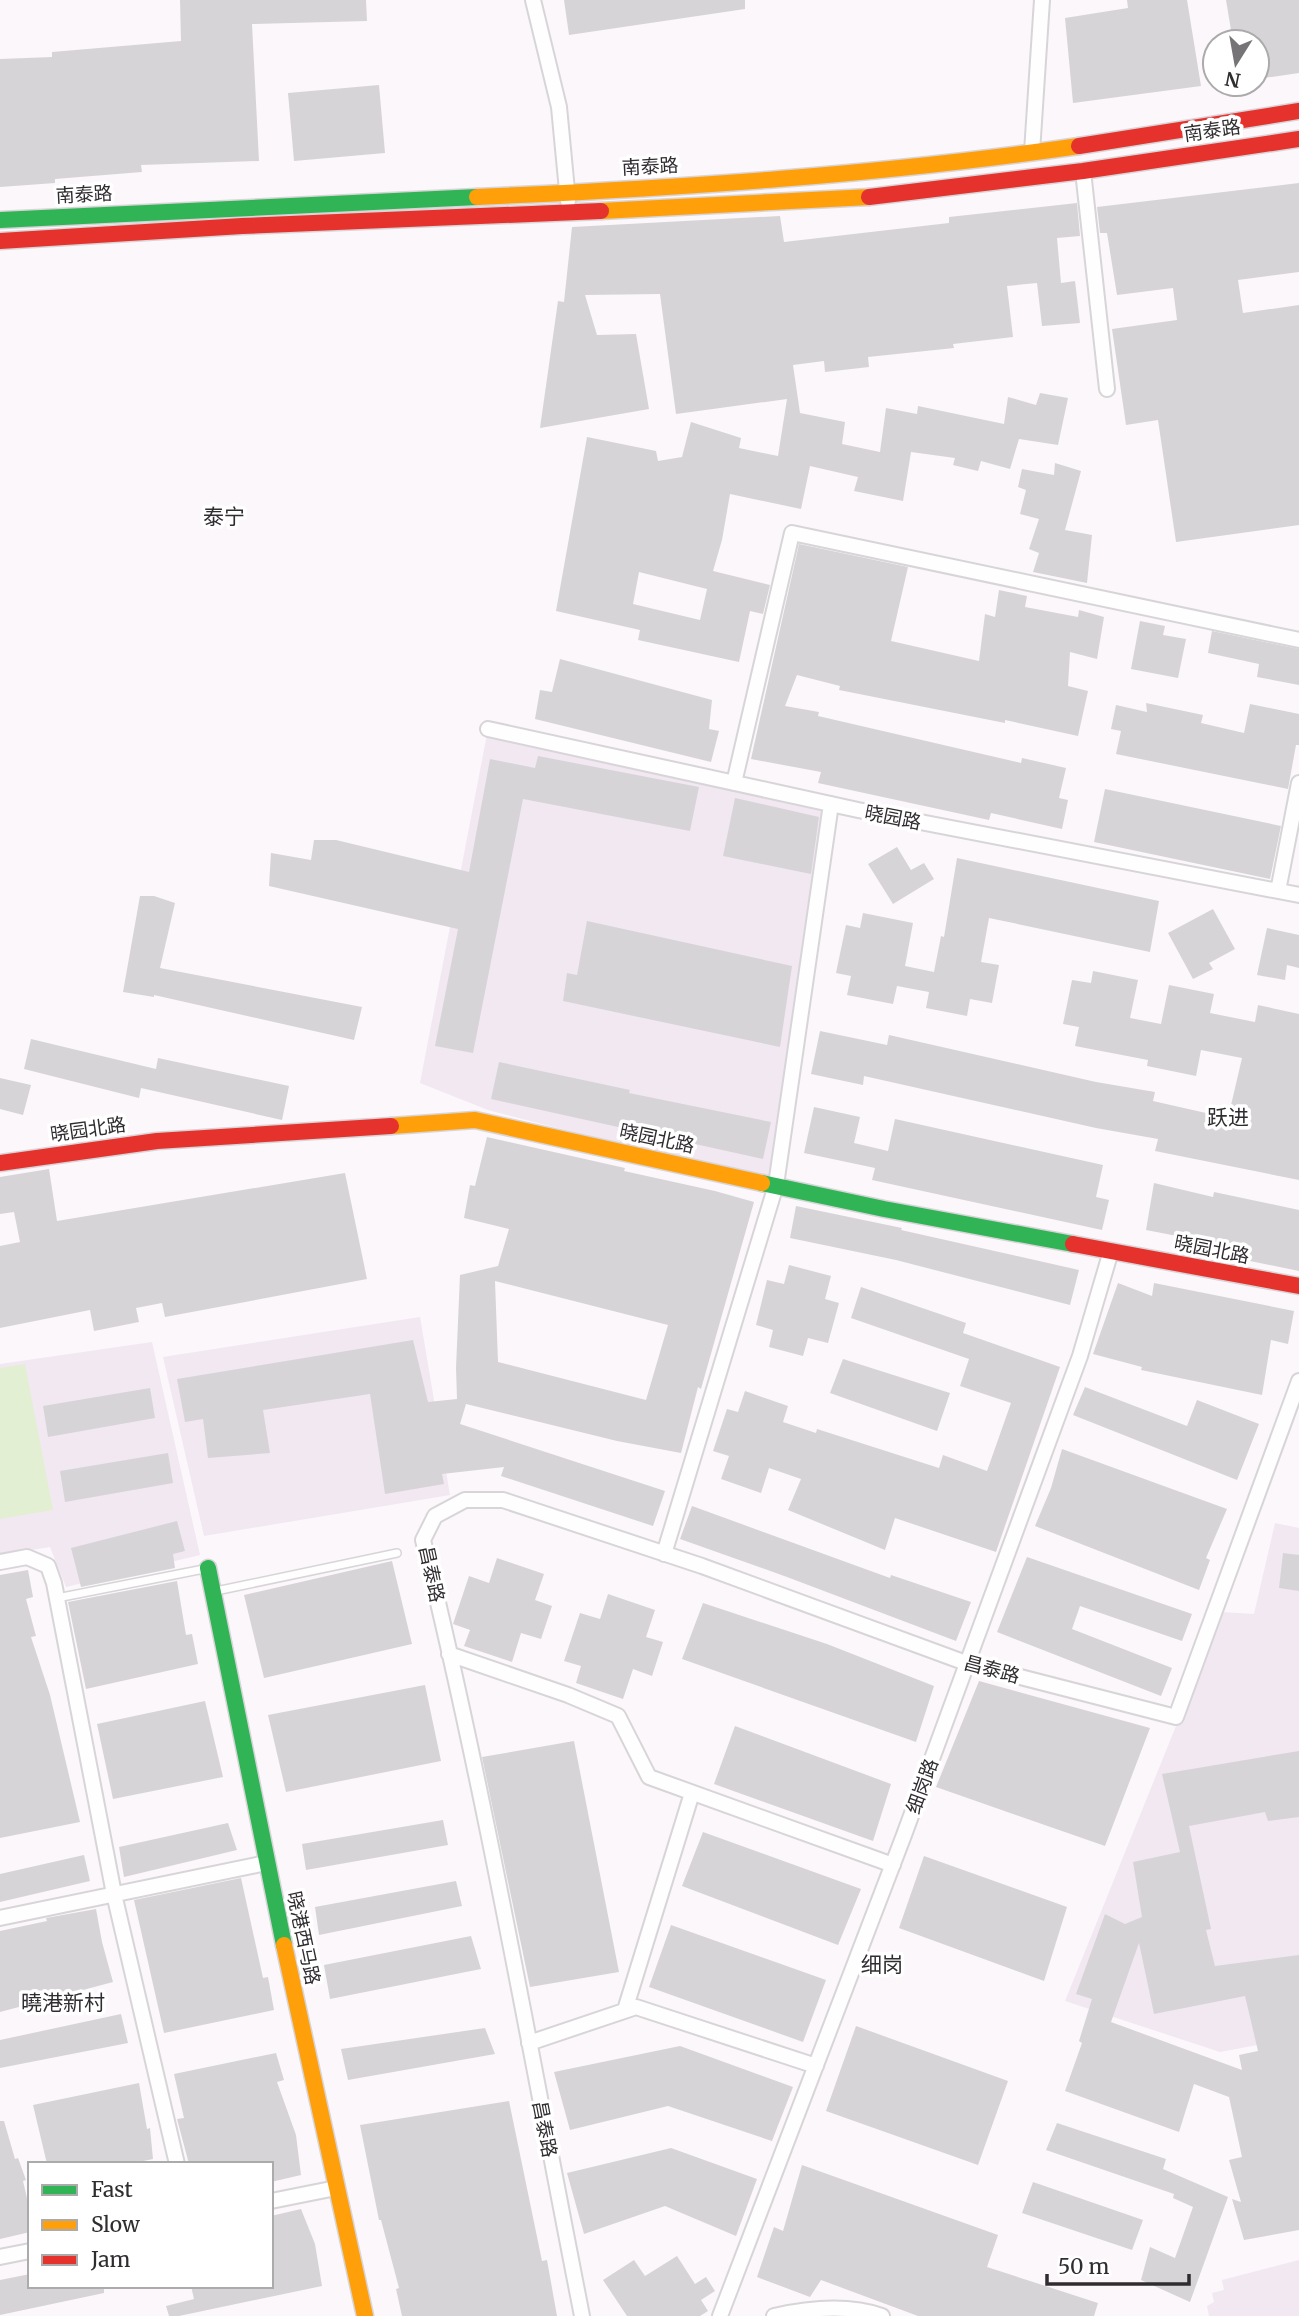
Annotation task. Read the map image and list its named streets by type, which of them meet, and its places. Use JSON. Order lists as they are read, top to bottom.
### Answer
{
  "streets": {
    "main road": ["南泰路", "晓园北路", "晓港西马路"],
    "street": ["晓园路", "昌泰路", "细岗路"]
  },
  "crossings": [
    ["晓园北路", "细岗路"],
    ["昌泰路", "细岗路"]
  ],
  "districts": [
    "泰宁",
    "跃进",
    "细岗",
    "曉港新村"
  ],
  "legend": ["Fast", "Slow", "Jam"],
  "scale_bar": "50 m",
  "north": "bottom"
}
